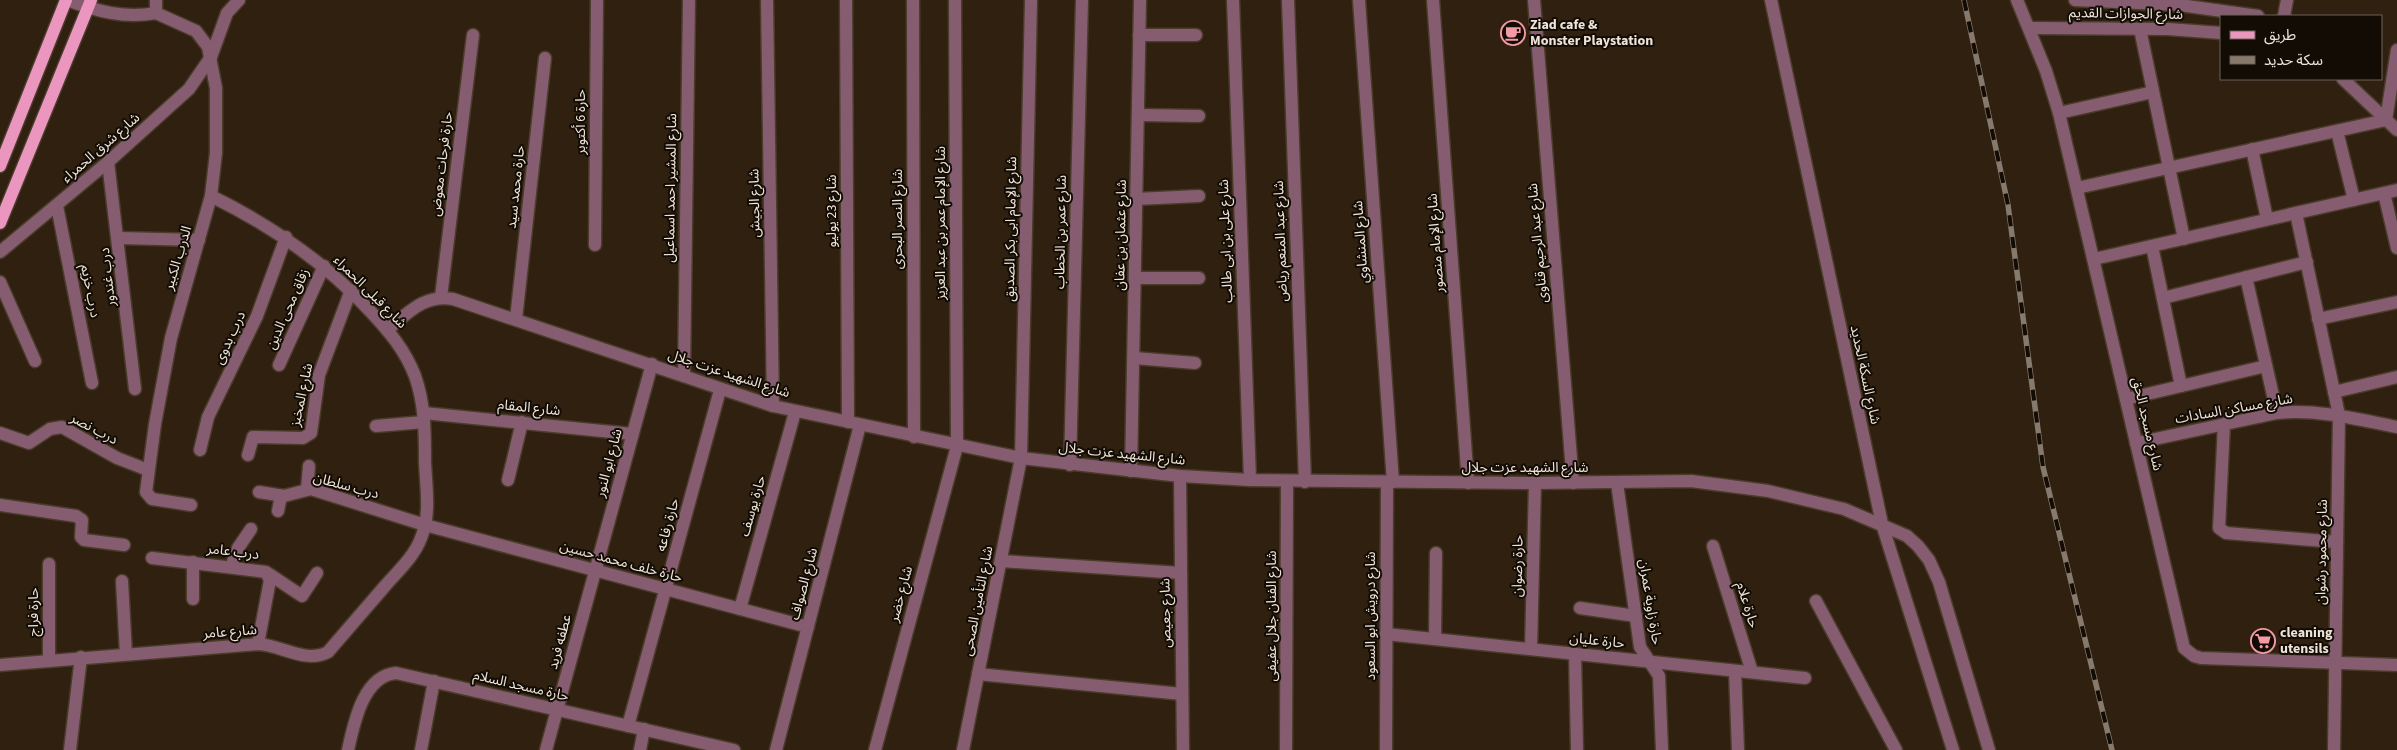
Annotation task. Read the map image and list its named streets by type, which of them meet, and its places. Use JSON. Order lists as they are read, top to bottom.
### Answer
{
  "streets": {
    "street": [
      "شارع الجوازات القديم",
      "حارة 6 أكتوبر",
      "شارع شرق الحمراء",
      "حارة فرحات معوض",
      "حارة محمد سيد",
      "شارع المشير احمد اسماعيل",
      "شارع الجيش",
      "شارع 23 يوليو",
      "شارع النصر البحرى",
      "شارع الإمام عمر بن عبد العزيز",
      "شارع الإمام ابى بكر الصديق",
      "شارع عمر بن الخطاب",
      "شارع عثمان بن عفان",
      "شارع على بن ابى طالب",
      "شارع عبد المنعم رياض",
      "شارع المنشاوي",
      "شارع الإمام منصور",
      "شارع عبد الرحيم قناوى",
      "الدرب الكبير",
      "درب غندور",
      "درب خزيم",
      "شارع قبلى الحمراء",
      "زقاق محى الدين",
      "درب بدوى",
      "شارع الشهيد عزت جلال",
      "شارع السكة الحديد",
      "شارع المخبز",
      "شارع المقام",
      "شارع مساكن السادات",
      "شارع مسجد الحق",
      "درب نصر",
      "شارع ابو النور",
      "درب سلطان",
      "حارة يوسف",
      "حارة رفاعه",
      "درب عامر",
      "شارع محمود رشوان",
      "حارة خلف محمد حسين",
      "حارة رضوان",
      "شارع الصواف",
      "شارع خضر",
      "شارع التأمين الصحى",
      "حارة زاوية عمران",
      "حارة علام",
      "حارة فراج",
      "شارع جعيص",
      "شارع الفنان جلال عفيفى",
      "شارع درويش ابو السعود",
      "شارع عامر",
      "حارة عليان",
      "عطفه فريد",
      "حارة مسجد السلام"
    ]
  },
  "crossings": [
    ["شارع الجوازات القديم", "شارع مسجد الحق"],
    ["شارع شرق الحمراء", "الدرب الكبير"],
    ["شارع شرق الحمراء", "درب غندور"],
    ["شارع شرق الحمراء", "درب خزيم"],
    ["حارة فرحات معوض", "شارع الشهيد عزت جلال"],
    ["حارة محمد سيد", "شارع الشهيد عزت جلال"],
    ["شارع المشير احمد اسماعيل", "شارع الشهيد عزت جلال"],
    ["شارع الجيش", "شارع الشهيد عزت جلال"],
    ["شارع 23 يوليو", "شارع الشهيد عزت جلال"],
    ["شارع 23 يوليو", "شارع الصواف"],
    ["شارع النصر البحرى", "شارع الشهيد عزت جلال"],
    ["شارع الإمام عمر بن عبد العزيز", "شارع الشهيد عزت جلال"],
    ["شارع الإمام عمر بن عبد العزيز", "شارع خضر"],
    ["شارع الإمام ابى بكر الصديق", "شارع الشهيد عزت جلال"],
    ["شارع الإمام ابى بكر الصديق", "شارع التأمين الصحى"],
    ["شارع عمر بن الخطاب", "شارع الشهيد عزت جلال"],
    ["شارع عثمان بن عفان", "شارع الشهيد عزت جلال"],
    ["شارع على بن ابى طالب", "شارع الشهيد عزت جلال"],
    ["شارع عبد المنعم رياض", "شارع الشهيد عزت جلال"],
    ["شارع المنشاوي", "شارع الشهيد عزت جلال"],
    ["شارع المنشاوي", "شارع درويش ابو السعود"],
    ["شارع الإمام منصور", "شارع الشهيد عزت جلال"],
    ["شارع عبد الرحيم قناوى", "شارع الشهيد عزت جلال"],
    ["الدرب الكبير", "شارع قبلى الحمراء"],
    ["الدرب الكبير", "درب نصر"],
    ["شارع قبلى الحمراء", "زقاق محى الدين"],
    ["شارع قبلى الحمراء", "درب بدوى"],
    ["شارع قبلى الحمراء", "شارع المخبز"],
    ["شارع قبلى الحمراء", "شارع المقام"],
    ["شارع قبلى الحمراء", "درب سلطان"],
    ["شارع قبلى الحمراء", "حارة خلف محمد حسين"],
    ["شارع قبلى الحمراء", "شارع عامر"],
    ["شارع الشهيد عزت جلال", "شارع السكة الحديد"],
    ["شارع الشهيد عزت جلال", "شارع ابو النور"],
    ["شارع الشهيد عزت جلال", "حارة يوسف"],
    ["شارع الشهيد عزت جلال", "حارة رفاعه"],
    ["شارع الشهيد عزت جلال", "حارة رضوان"],
    ["شارع الشهيد عزت جلال", "شارع الصواف"],
    ["شارع الشهيد عزت جلال", "شارع خضر"],
    ["شارع الشهيد عزت جلال", "شارع التأمين الصحى"],
    ["شارع الشهيد عزت جلال", "حارة زاوية عمران"],
    ["شارع الشهيد عزت جلال", "شارع جعيص"],
    ["شارع الشهيد عزت جلال", "شارع الفنان جلال عفيفى"],
    ["شارع الشهيد عزت جلال", "شارع درويش ابو السعود"],
    ["شارع المقام", "شارع ابو النور"],
    ["شارع مساكن السادات", "شارع مسجد الحق"],
    ["شارع مساكن السادات", "شارع محمود رشوان"],
    ["شارع مسجد الحق", "شارع محمود رشوان"],
    ["شارع ابو النور", "حارة خلف محمد حسين"],
    ["شارع ابو النور", "عطفه فريد"],
    ["درب سلطان", "حارة خلف محمد حسين"],
    ["درب سلطان", "شارع عامر"],
    ["حارة يوسف", "حارة خلف محمد حسين"],
    ["حارة رفاعه", "حارة خلف محمد حسين"],
    ["حارة رفاعه", "حارة مسجد السلام"],
    ["درب عامر", "شارع عامر"],
    ["حارة خلف محمد حسين", "شارع الصواف"],
    ["حارة خلف محمد حسين", "شارع عامر"],
    ["حارة خلف محمد حسين", "عطفه فريد"],
    ["حارة رضوان", "حارة عليان"],
    ["حارة زاوية عمران", "حارة عليان"],
    ["حارة علام", "حارة عليان"],
    ["حارة فراج", "شارع عامر"],
    ["شارع درويش ابو السعود", "حارة عليان"],
    ["عطفه فريد", "حارة مسجد السلام"]
  ],
  "places": {
    "cafe": ["Ziad cafe & Monster Playstation"],
    "supermarket": ["cleaning utensils"]
  },
  "legend": ["طريق", "سكة حديد"]
}
